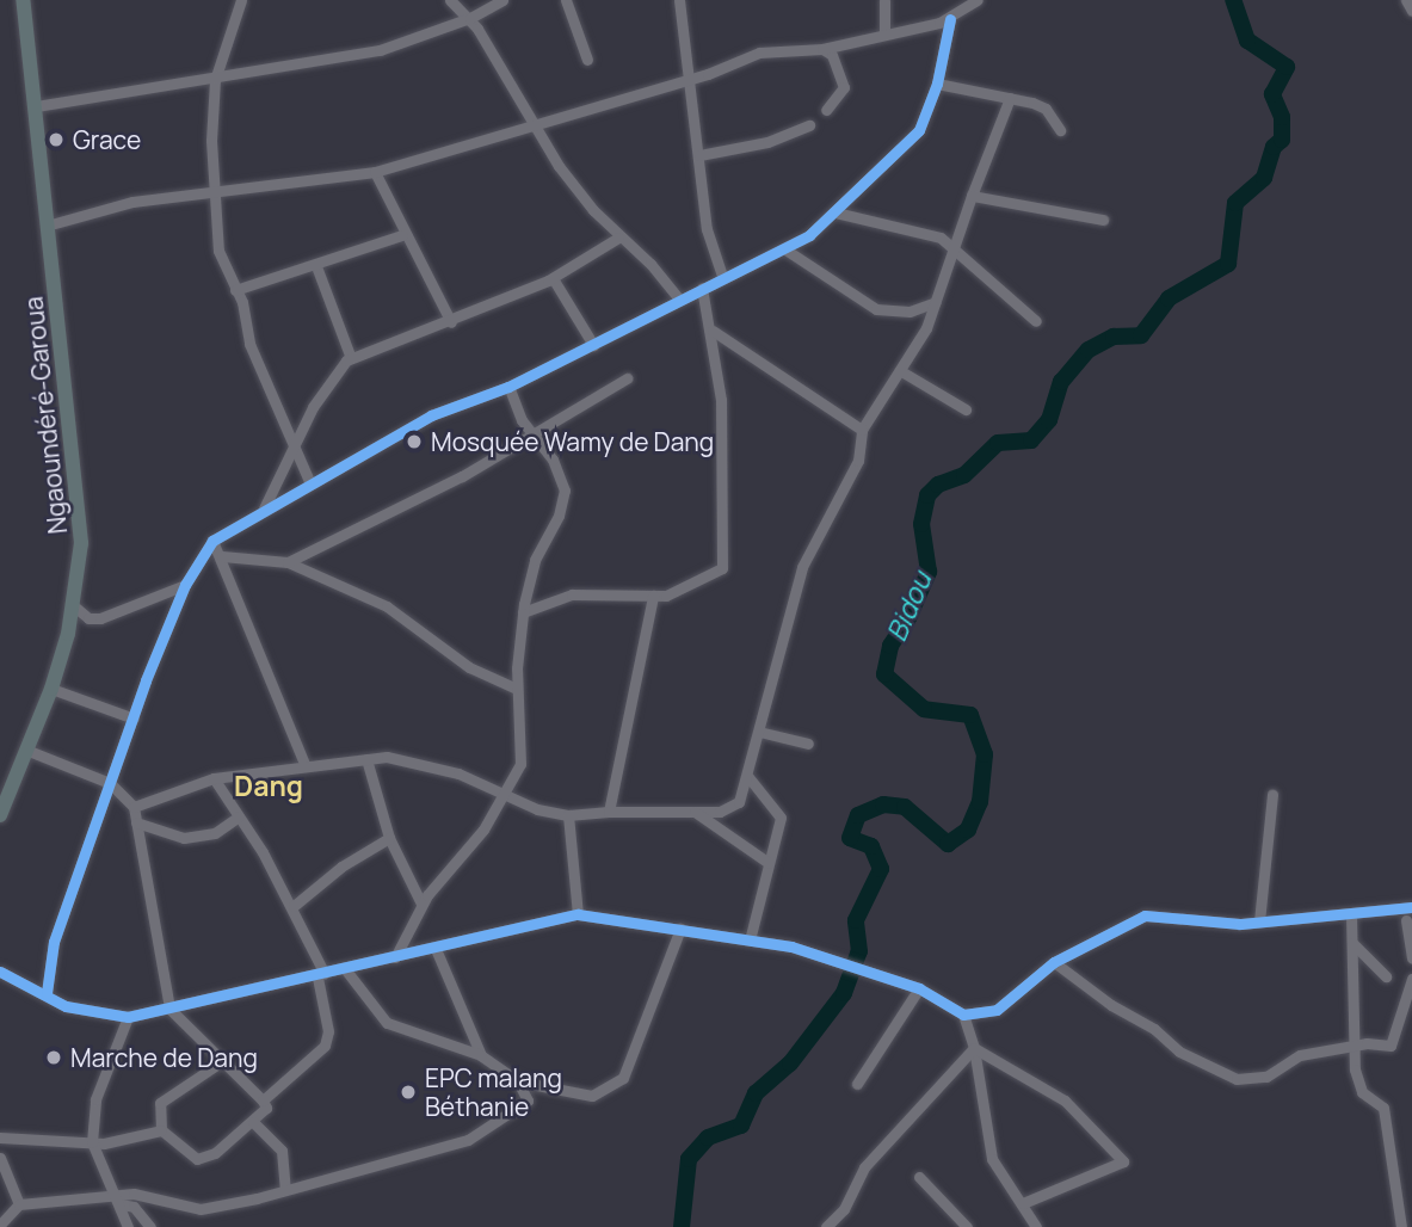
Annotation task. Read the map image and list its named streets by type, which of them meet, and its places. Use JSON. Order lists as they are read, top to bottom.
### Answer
{
  "streets": {
    "highway": ["Ngaoundéré-Garoua"]
  },
  "districts": ["Dang"],
  "water": ["Bidou"],
  "places": [
    "Grace",
    "Mosquée Wamy de Dang",
    "Marche de Dang",
    "EPC malang Béthanie"
  ]
}
